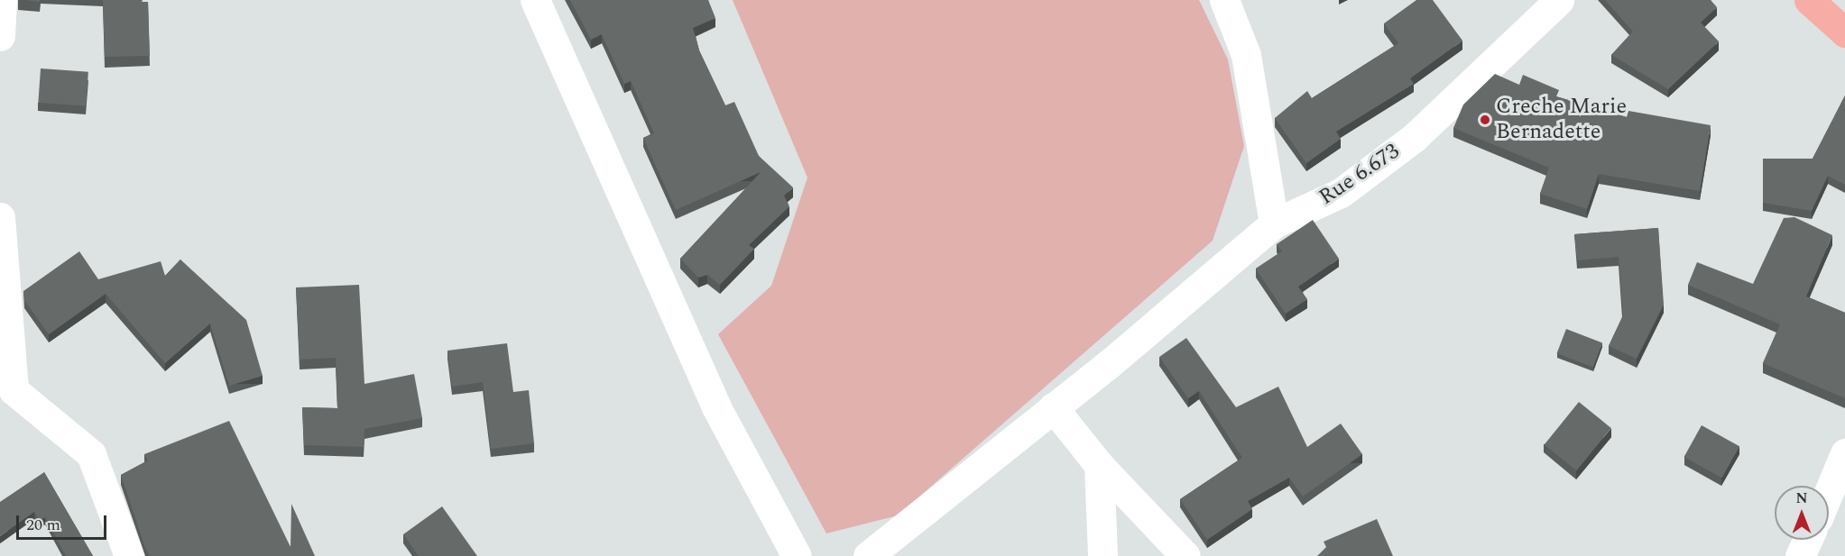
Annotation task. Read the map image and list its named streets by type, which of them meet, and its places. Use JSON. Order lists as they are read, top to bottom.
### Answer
{
  "streets": {
    "street": ["Rue 6.673"]
  },
  "places": ["Creche Marie Bernadette"],
  "scale_bar": "20 m",
  "north": "top"
}
